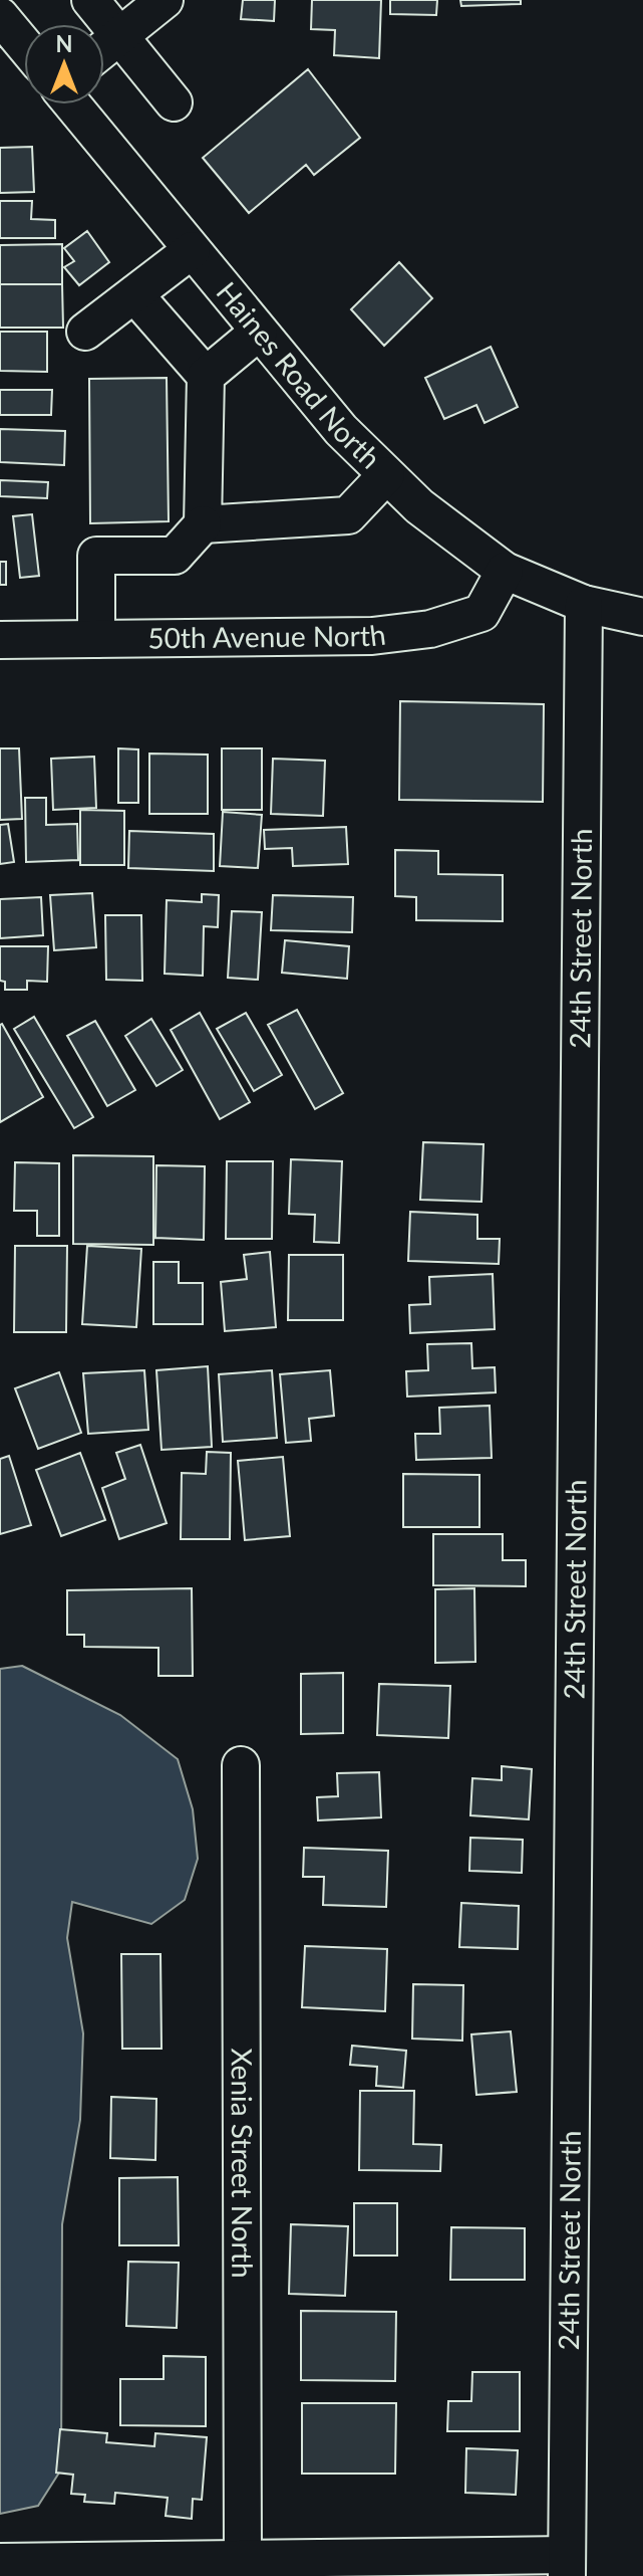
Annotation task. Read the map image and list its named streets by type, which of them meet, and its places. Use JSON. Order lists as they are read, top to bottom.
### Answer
{
  "streets": {
    "street": [
      "Haines Road North",
      "50th Avenue North",
      "24th Street North",
      "Xenia Street North"
    ]
  },
  "crossings": [
    ["Haines Road North", "50th Avenue North"],
    ["Haines Road North", "24th Street North"]
  ],
  "north": "top"
}
